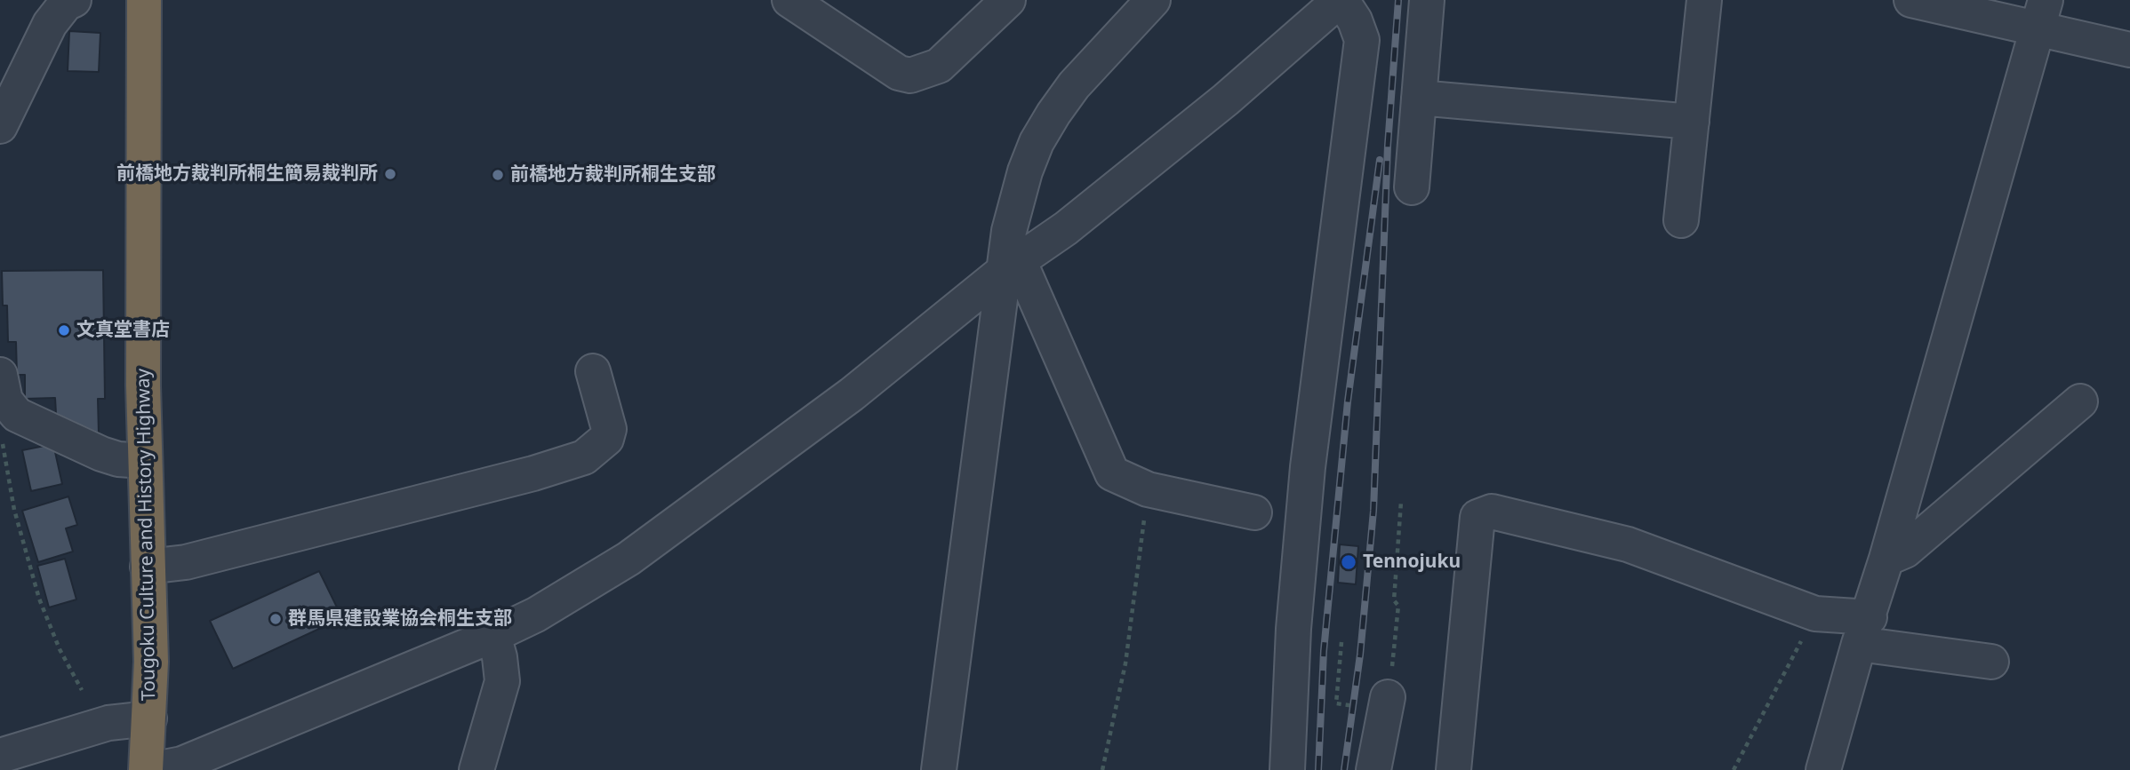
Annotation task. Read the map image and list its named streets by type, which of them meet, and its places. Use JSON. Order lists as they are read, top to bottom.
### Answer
{
  "streets": {
    "highway": ["Tougoku Culture and History Highway"]
  },
  "places": [
    "前橋地方裁判所桐生簡易裁判所",
    "前橋地方裁判所桐生支部",
    "文真堂書店",
    "Tennojuku",
    "群馬県建設業協会桐生支部"
  ]
}
